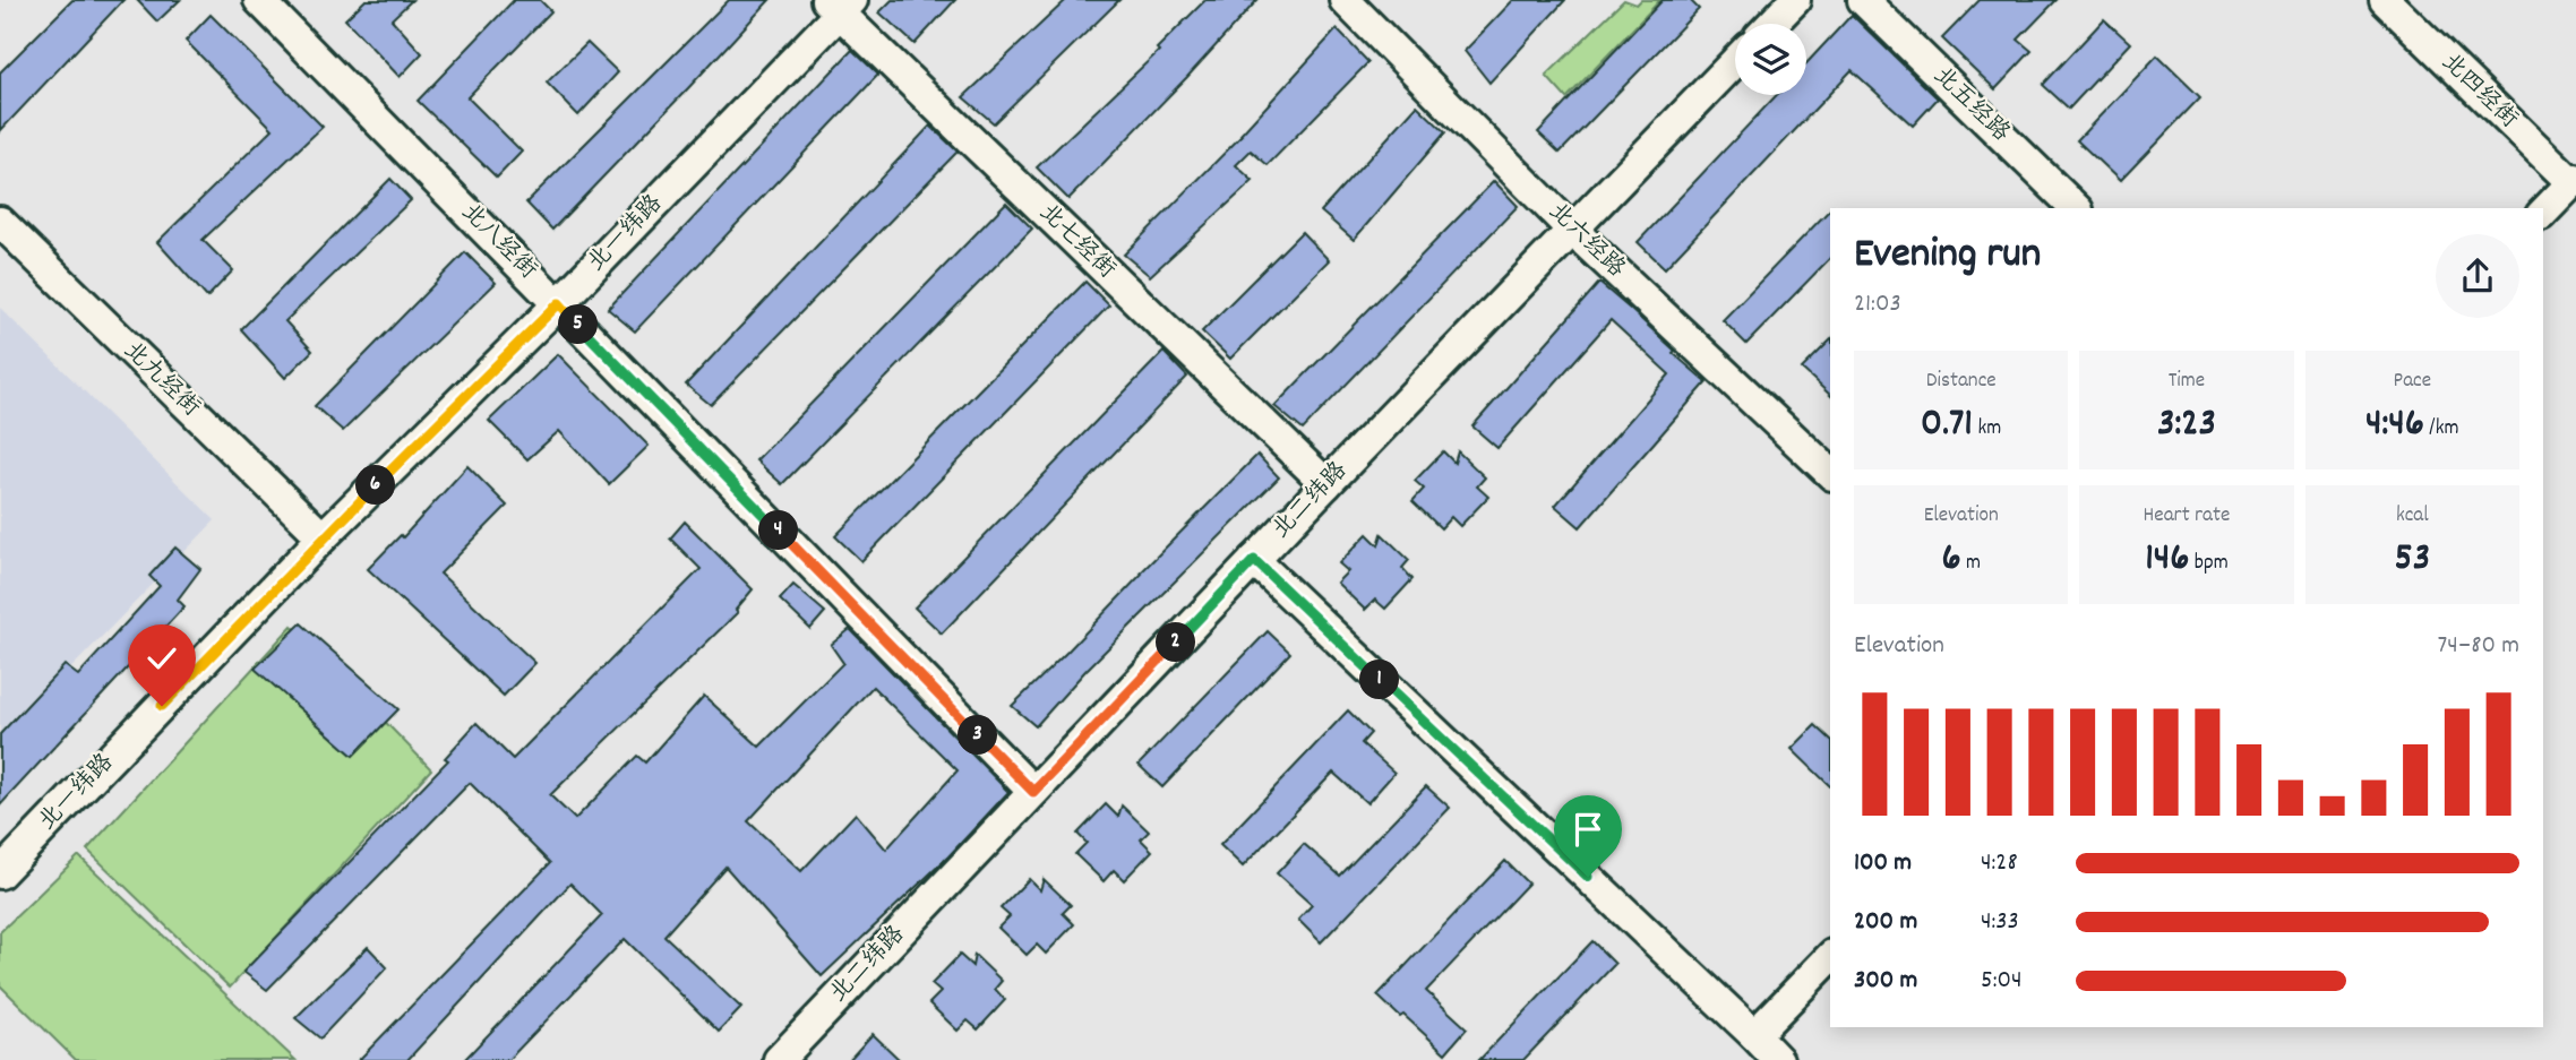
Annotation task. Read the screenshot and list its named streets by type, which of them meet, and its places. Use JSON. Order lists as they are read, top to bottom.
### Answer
{
  "streets": {
    "street": [
      "北四经街",
      "北五经路",
      "北一纬路",
      "北六经路",
      "北八经街",
      "北七经街",
      "北九经街",
      "北二纬路"
    ]
  },
  "crossings": [
    ["北一纬路", "北八经街"],
    ["北一纬路", "北七经街"],
    ["北一纬路", "北九经街"],
    ["北六经路", "北二纬路"],
    ["北八经街", "北二纬路"],
    ["北七经街", "北二纬路"]
  ],
  "page": {
    "heading": ["Evening run", "21:03"],
    "pins": [
      "5",
      "6",
      "4",
      "2",
      "1",
      "3"
    ],
    "stats": [
      ["Distance", "0.71 km"],
      ["Time", "3:23"],
      ["Pace", "4:46 /km"],
      ["Elevation", "6 m"],
      ["Heart rate", "146 bpm"],
      ["kcal", "53"]
    ],
    "chart": ["Elevation", "74–80 m"],
    "list": [
      {
        "name": "100 m",
        "note": "4:28"
      },
      {
        "name": "200 m",
        "note": "4:33"
      },
      {
        "name": "300 m",
        "note": "5:04"
      }
    ]
  }
}
